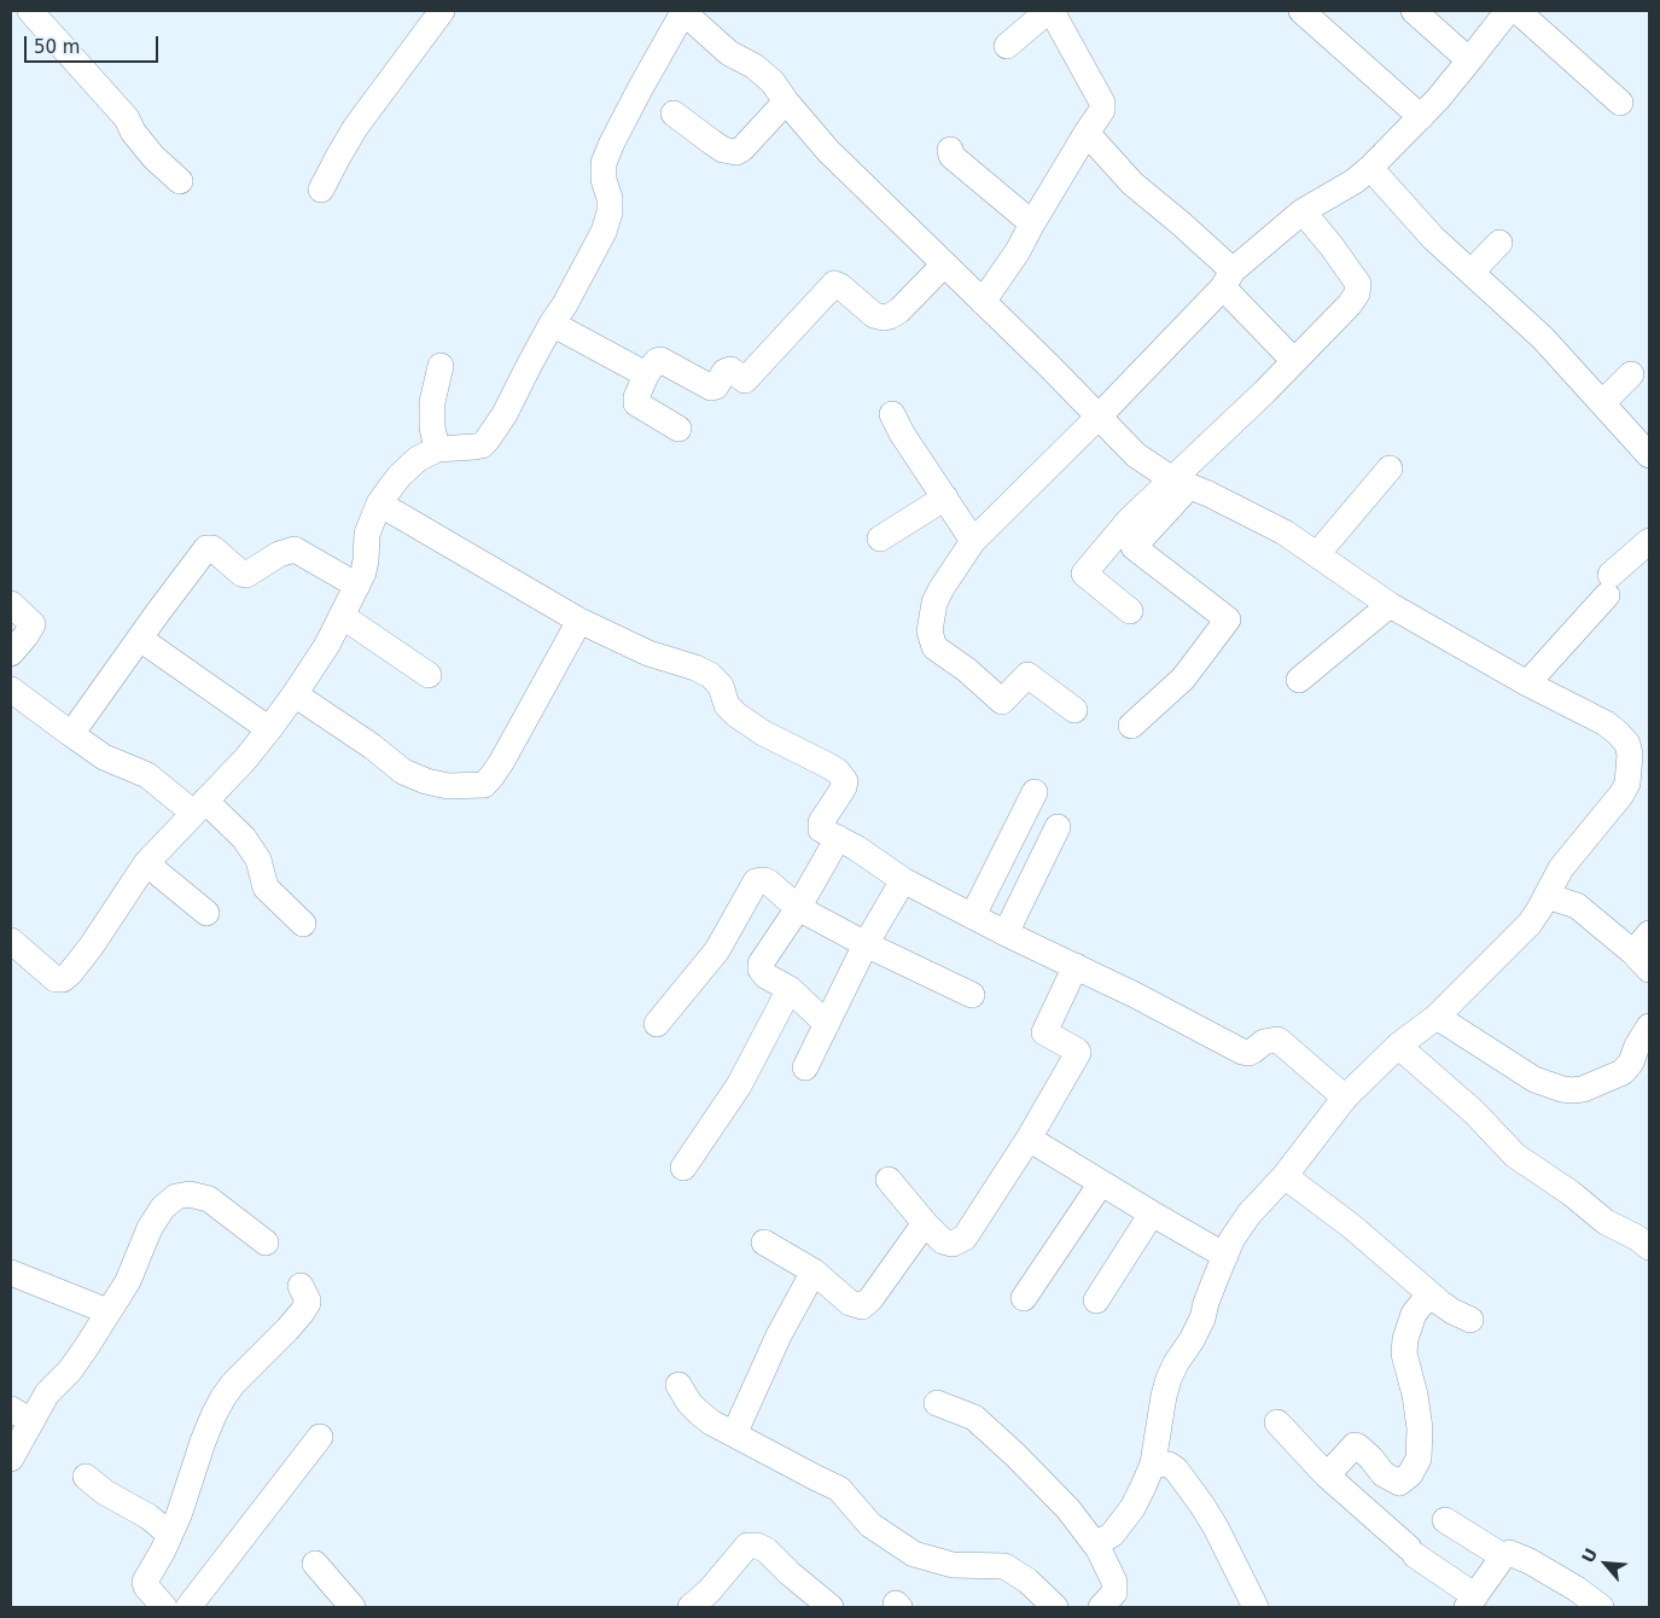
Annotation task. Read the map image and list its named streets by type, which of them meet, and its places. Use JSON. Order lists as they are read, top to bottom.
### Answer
{
  "scale_bar": "50 m",
  "north": "top left"
}
